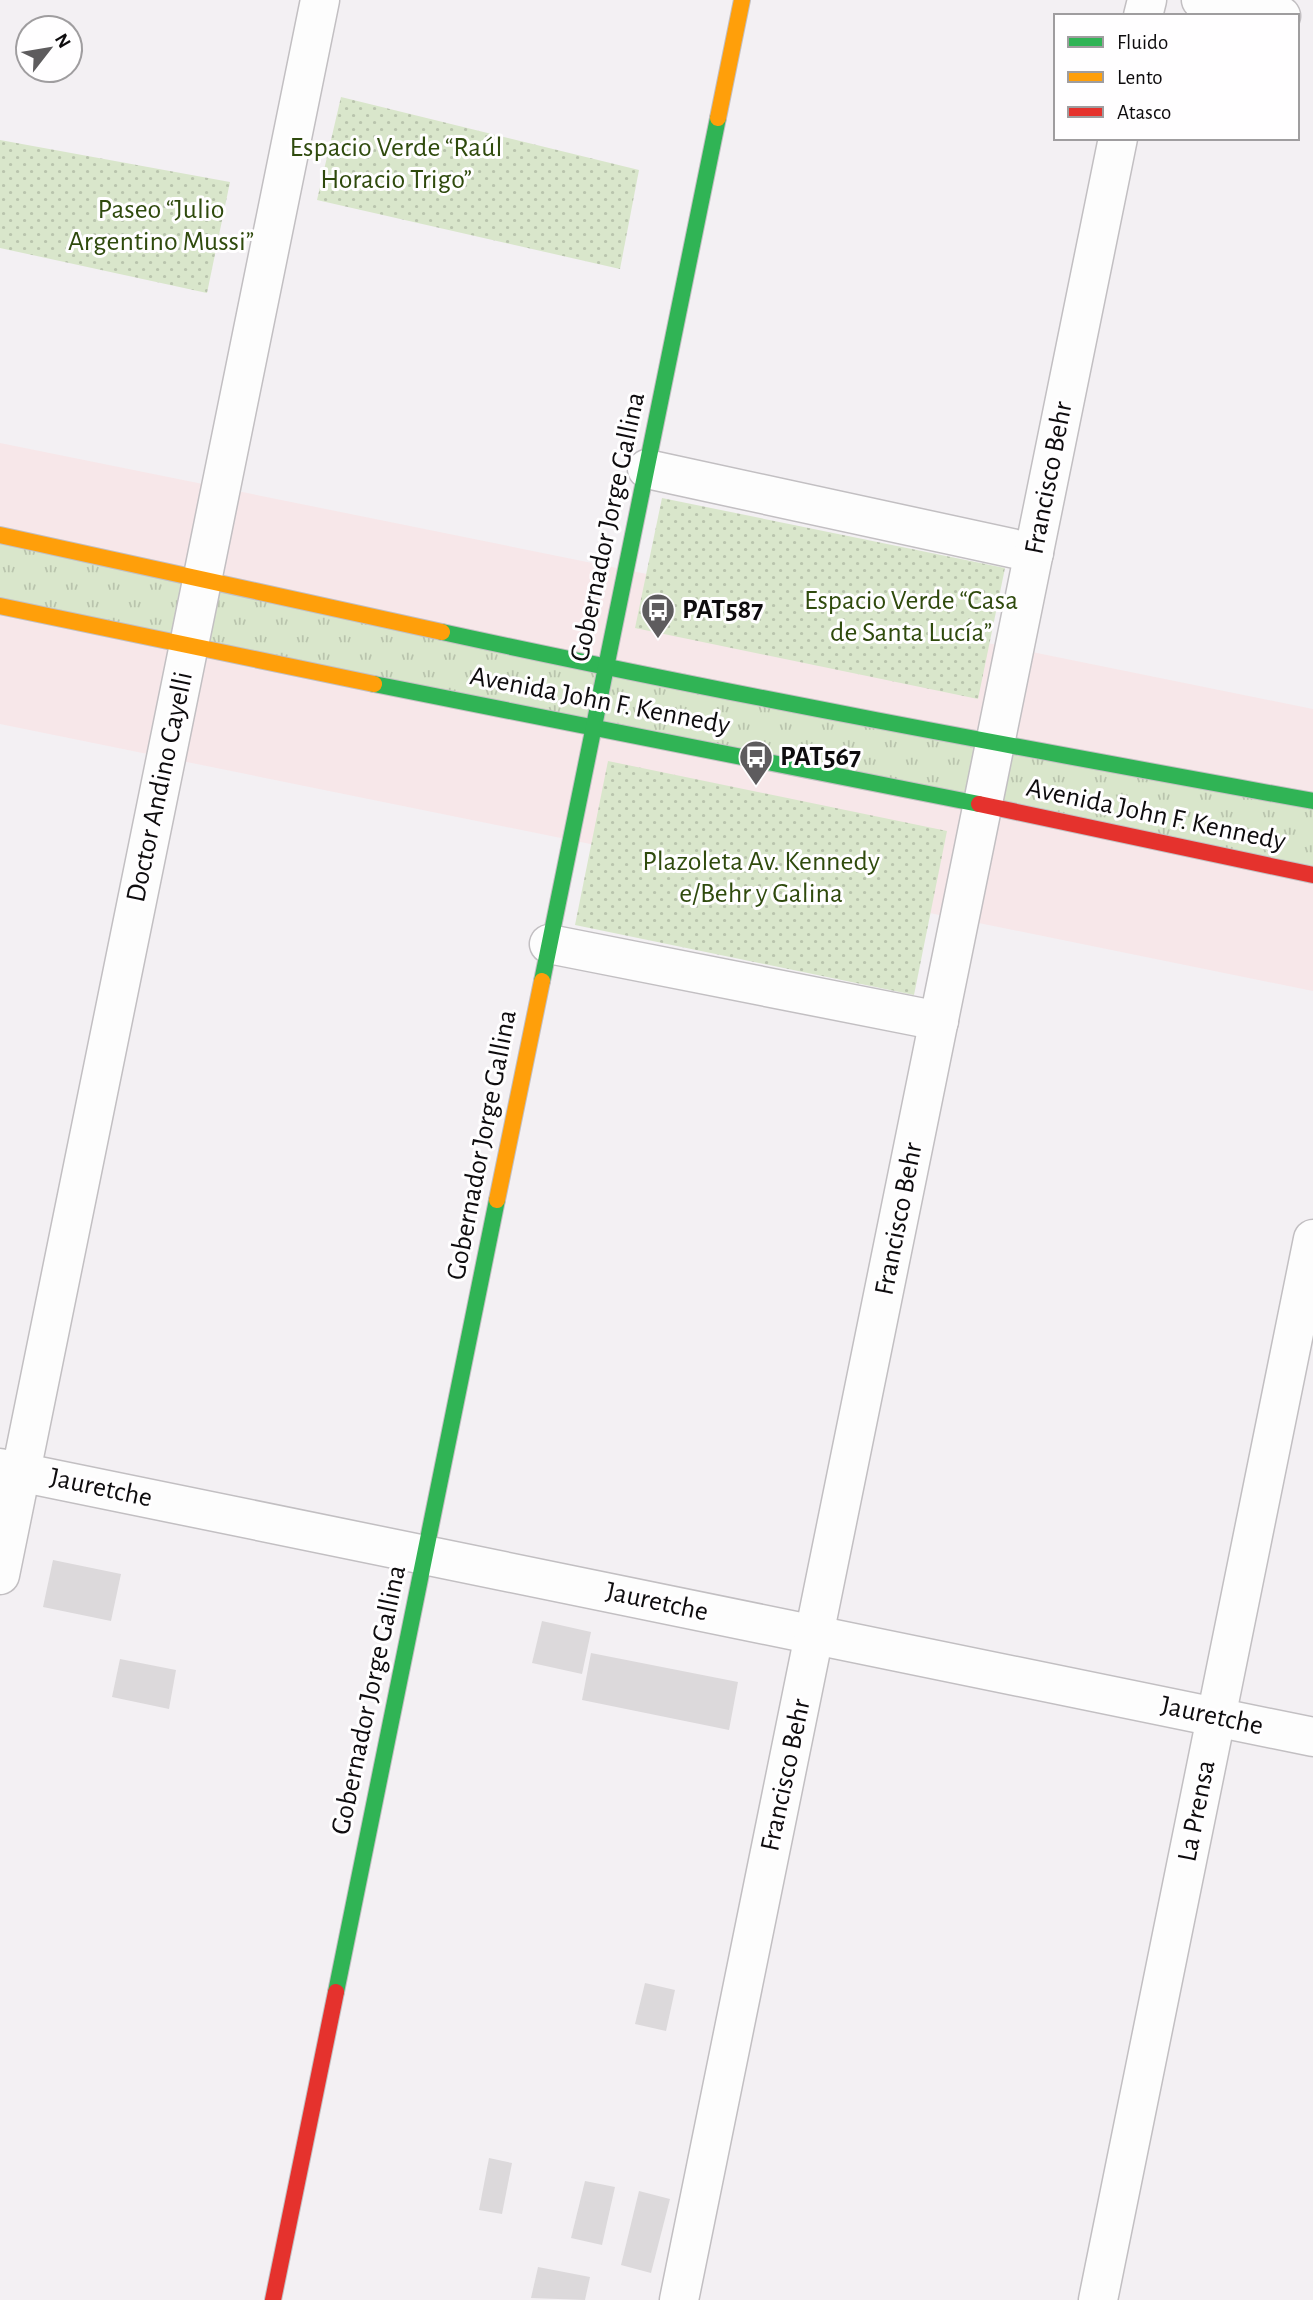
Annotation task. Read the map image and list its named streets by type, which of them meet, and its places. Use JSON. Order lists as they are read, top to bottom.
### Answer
{
  "streets": {
    "main road": ["Gobernador Jorge Gallina", "Avenida John F. Kennedy"],
    "street": [
      "Francisco Behr",
      "Doctor Andino Cayelli",
      "Jauretche",
      "La Prensa"
    ]
  },
  "crossings": [
    ["Francisco Behr", "Avenida John F. Kennedy"],
    ["Francisco Behr", "Jauretche"],
    ["Gobernador Jorge Gallina", "Avenida John F. Kennedy"],
    ["Gobernador Jorge Gallina", "Jauretche"],
    ["Avenida John F. Kennedy", "Doctor Andino Cayelli"],
    ["Doctor Andino Cayelli", "Jauretche"],
    ["Jauretche", "La Prensa"]
  ],
  "parks": [
    "Espacio Verde “Raúl Horacio Trigo”",
    "Paseo “Julio Argentino Mussi”",
    "Espacio Verde “Casa de Santa Lucía”",
    "Plazoleta Av. Kennedy e/Behr y Galina"
  ],
  "places": {
    "bus stop": ["PAT587", "PAT567"]
  },
  "legend": ["Fluido", "Lento", "Atasco"],
  "north": "top right"
}
